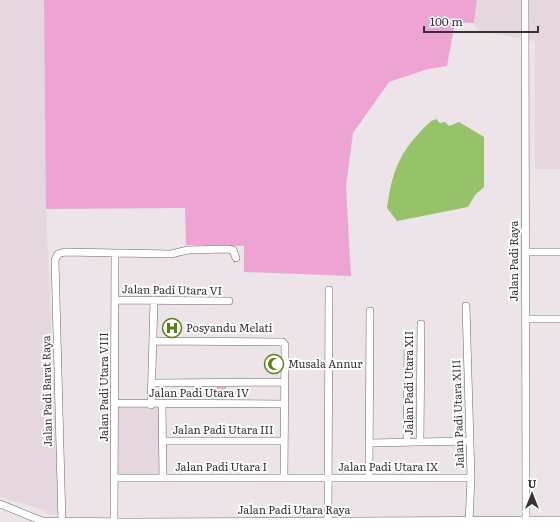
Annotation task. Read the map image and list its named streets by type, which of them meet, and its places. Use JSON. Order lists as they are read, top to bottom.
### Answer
{
  "streets": {
    "street": [
      "Jalan Padi Raya",
      "Jalan Padi Utara VI",
      "Jalan Padi Utara XII",
      "Jalan Padi Utara VIII",
      "Jalan Padi Barat Raya",
      "Jalan Padi Utara IV",
      "Jalan Padi Utara XIII",
      "Jalan Padi Utara III",
      "Jalan Padi Utara I",
      "Jalan Padi Utara IX",
      "Jalan Padi Utara Raya"
    ]
  },
  "crossings": [
    ["Jalan Padi Raya", "Jalan Padi Utara Raya"],
    ["Jalan Padi Utara VI", "Jalan Padi Utara VIII"],
    ["Jalan Padi Utara VIII", "Jalan Padi Barat Raya"],
    ["Jalan Padi Utara VIII", "Jalan Padi Utara IV"],
    ["Jalan Padi Utara VIII", "Jalan Padi Utara I"],
    ["Jalan Padi Utara VIII", "Jalan Padi Utara Raya"],
    ["Jalan Padi Barat Raya", "Jalan Padi Utara Raya"],
    ["Jalan Padi Utara XIII", "Jalan Padi Utara IX"],
    ["Jalan Padi Utara XIII", "Jalan Padi Utara Raya"],
    ["Jalan Padi Utara I", "Jalan Padi Utara IX"]
  ],
  "places": {
    "hospital": ["Posyandu Melati"],
    "mosque": ["Musala Annur"]
  },
  "scale_bar": "100 m",
  "north": "top"
}
